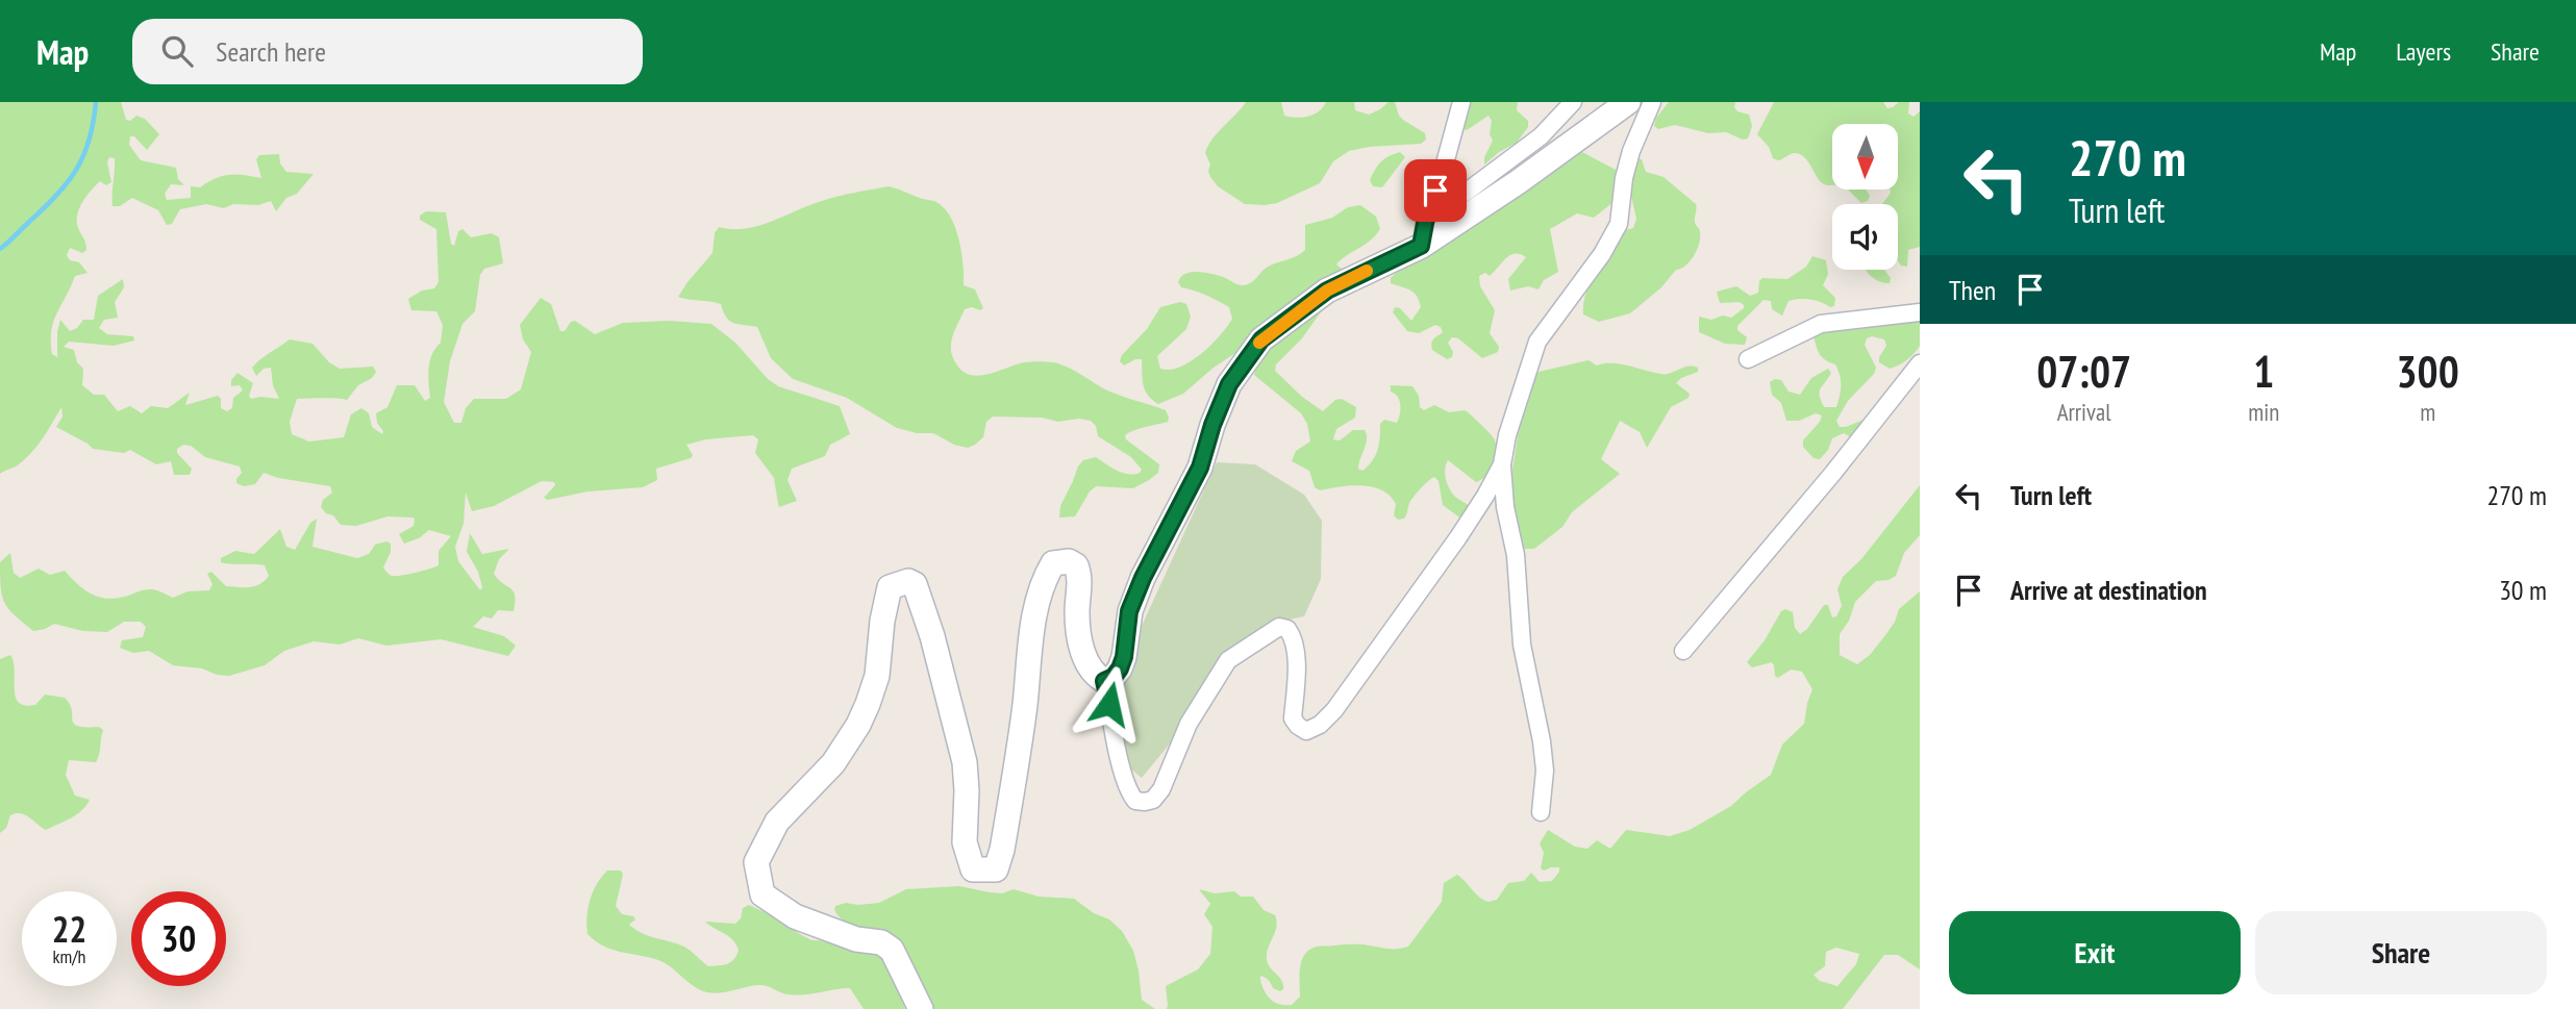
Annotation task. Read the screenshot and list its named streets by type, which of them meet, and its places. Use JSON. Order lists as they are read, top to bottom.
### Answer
{
  "north": "bottom",
  "page": {
    "header": "Map",
    "search": "Search here",
    "nav": ["Map", "Layers", "Share"],
    "turn": ["270 m", "Turn left"],
    "then": "Then",
    "eta": [
      "07:07",
      "Arrival",
      "1",
      "min",
      "300",
      "m"
    ],
    "list": [
      {
        "name": "Turn left",
        "value": "270 m"
      },
      {
        "name": "Arrive at destination",
        "value": "30 m"
      }
    ],
    "speed": "22 km/h",
    "limit": "30",
    "buttons": ["Exit", "Share"]
  }
}
